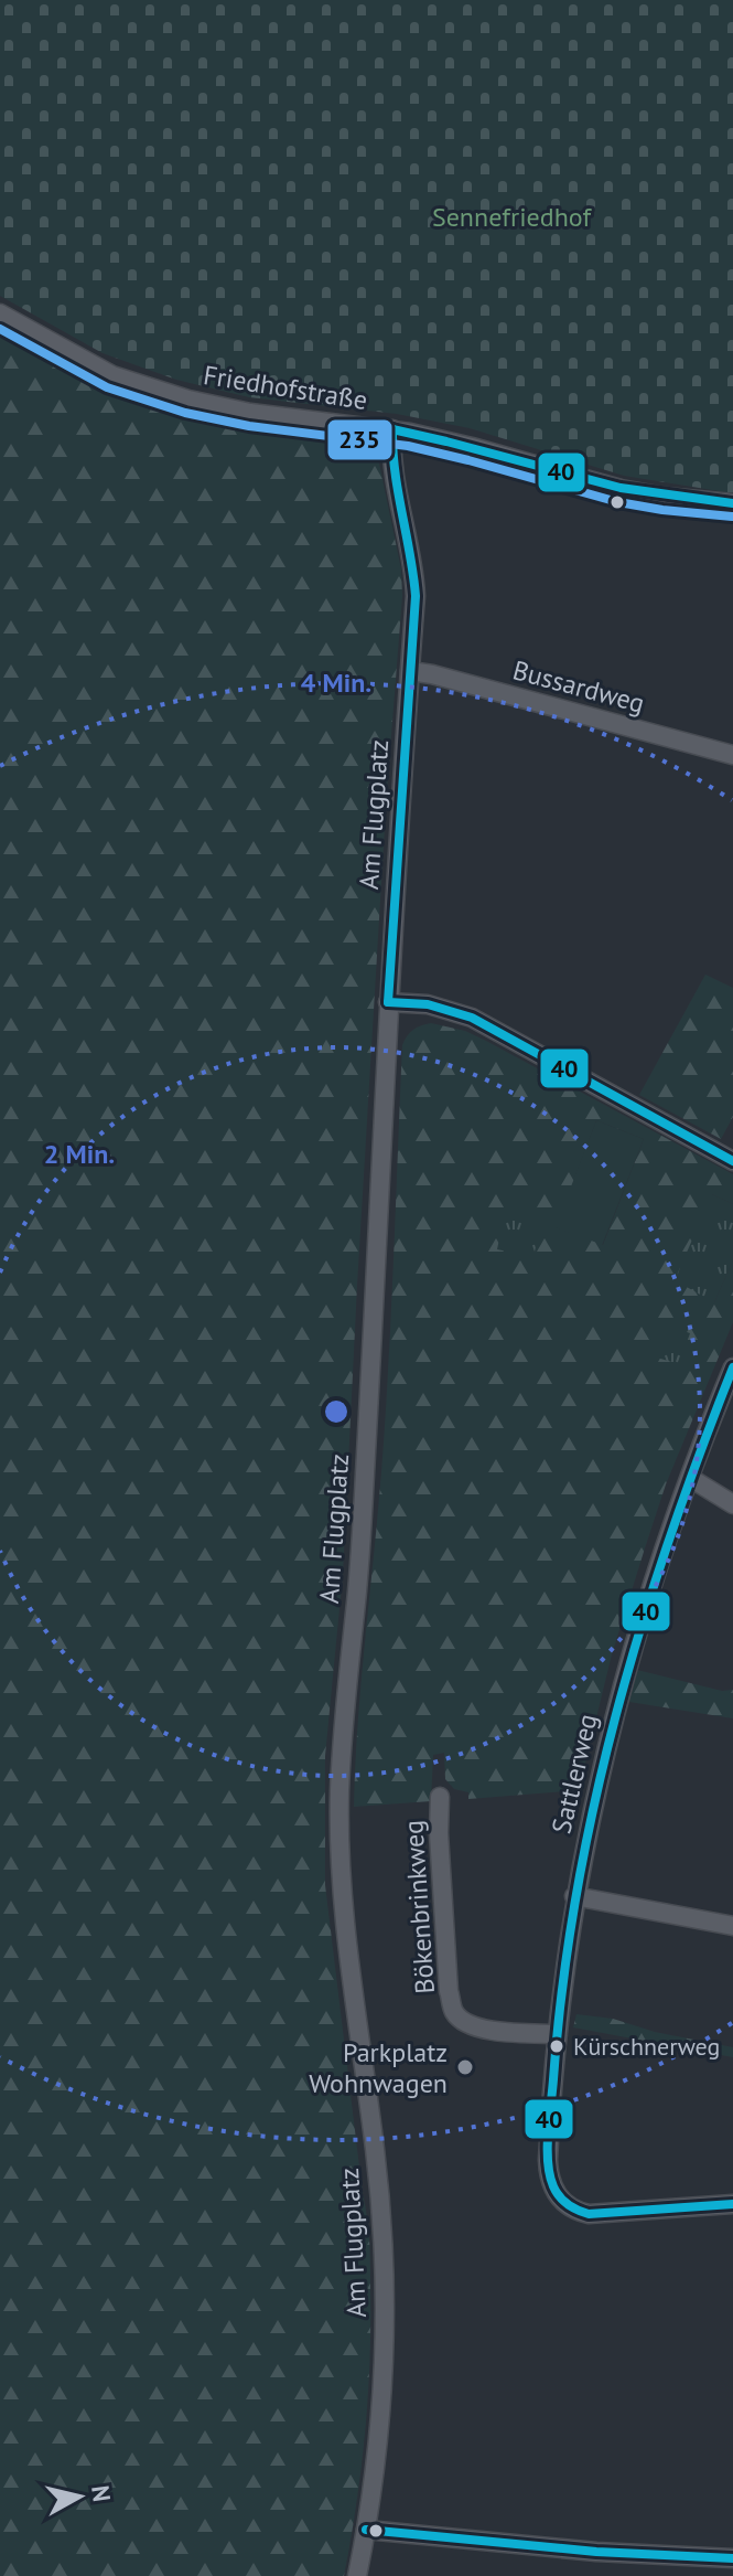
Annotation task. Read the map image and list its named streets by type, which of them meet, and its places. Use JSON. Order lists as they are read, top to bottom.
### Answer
{
  "streets": {
    "street": [
      "Friedhofstraße",
      "Bussardweg",
      "Am Flugplatz",
      "Sattlerweg",
      "Bökenbrinkweg"
    ]
  },
  "crossings": [
    ["Friedhofstraße", "Am Flugplatz"],
    ["Bussardweg", "Am Flugplatz"],
    ["Sattlerweg", "Bökenbrinkweg"]
  ],
  "parks": ["Sennefriedhof"],
  "places": ["Kürschnerweg", "Parkplatz Wohnwagen"],
  "lines": ["transit line 235", "transit line 40"],
  "north": "right",
  "rings": ["4 Min.", "2 Min."]
}
